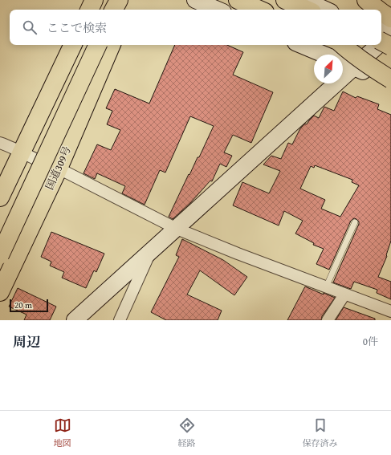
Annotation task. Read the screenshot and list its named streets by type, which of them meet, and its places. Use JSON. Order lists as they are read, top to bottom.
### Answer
{
  "streets": {
    "highway": ["国道309号"]
  },
  "scale_bar": "20 m",
  "north": "top right",
  "page": {
    "search": "ここで検索",
    "scale": "20 m",
    "heading": ["周辺", "0件"],
    "nav": ["地図", "経路", "保存済み"]
  }
}
